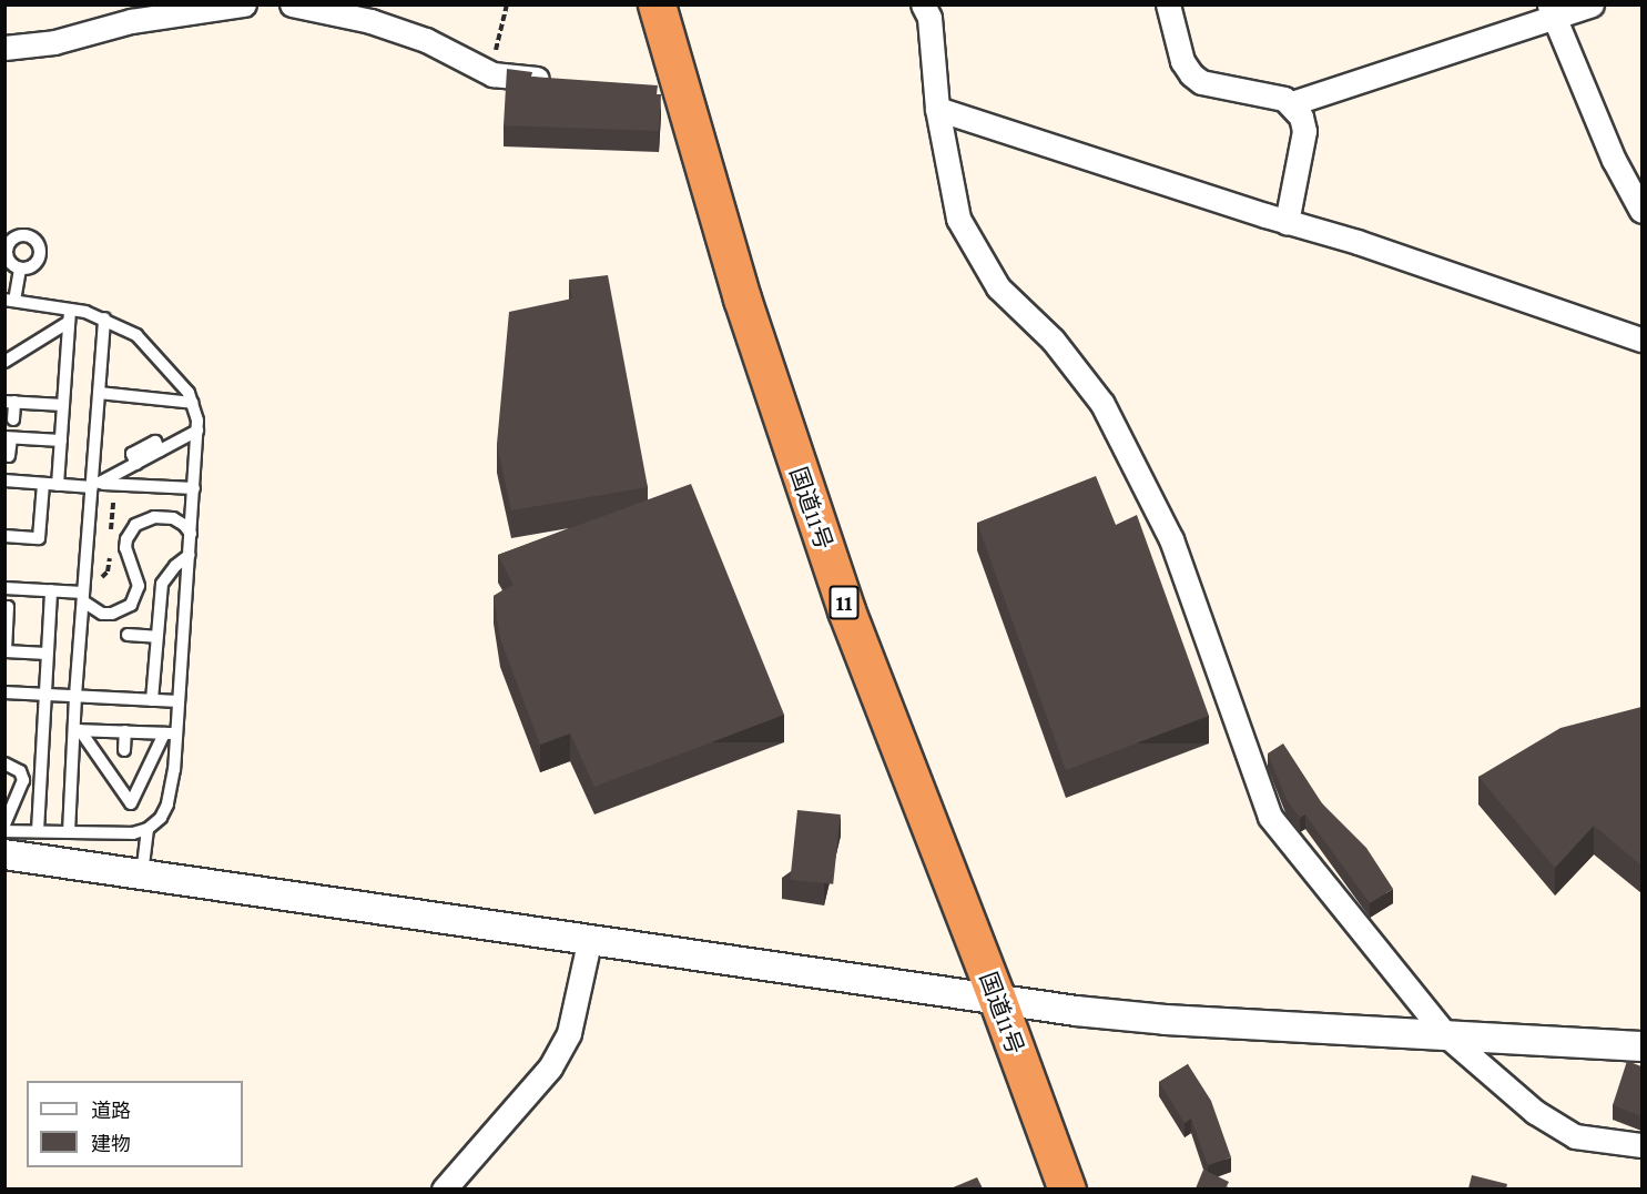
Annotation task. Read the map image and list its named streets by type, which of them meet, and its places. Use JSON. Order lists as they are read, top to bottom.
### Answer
{
  "streets": {
    "highway": ["国道11号", "11"]
  },
  "legend": ["道路", "建物"]
}
